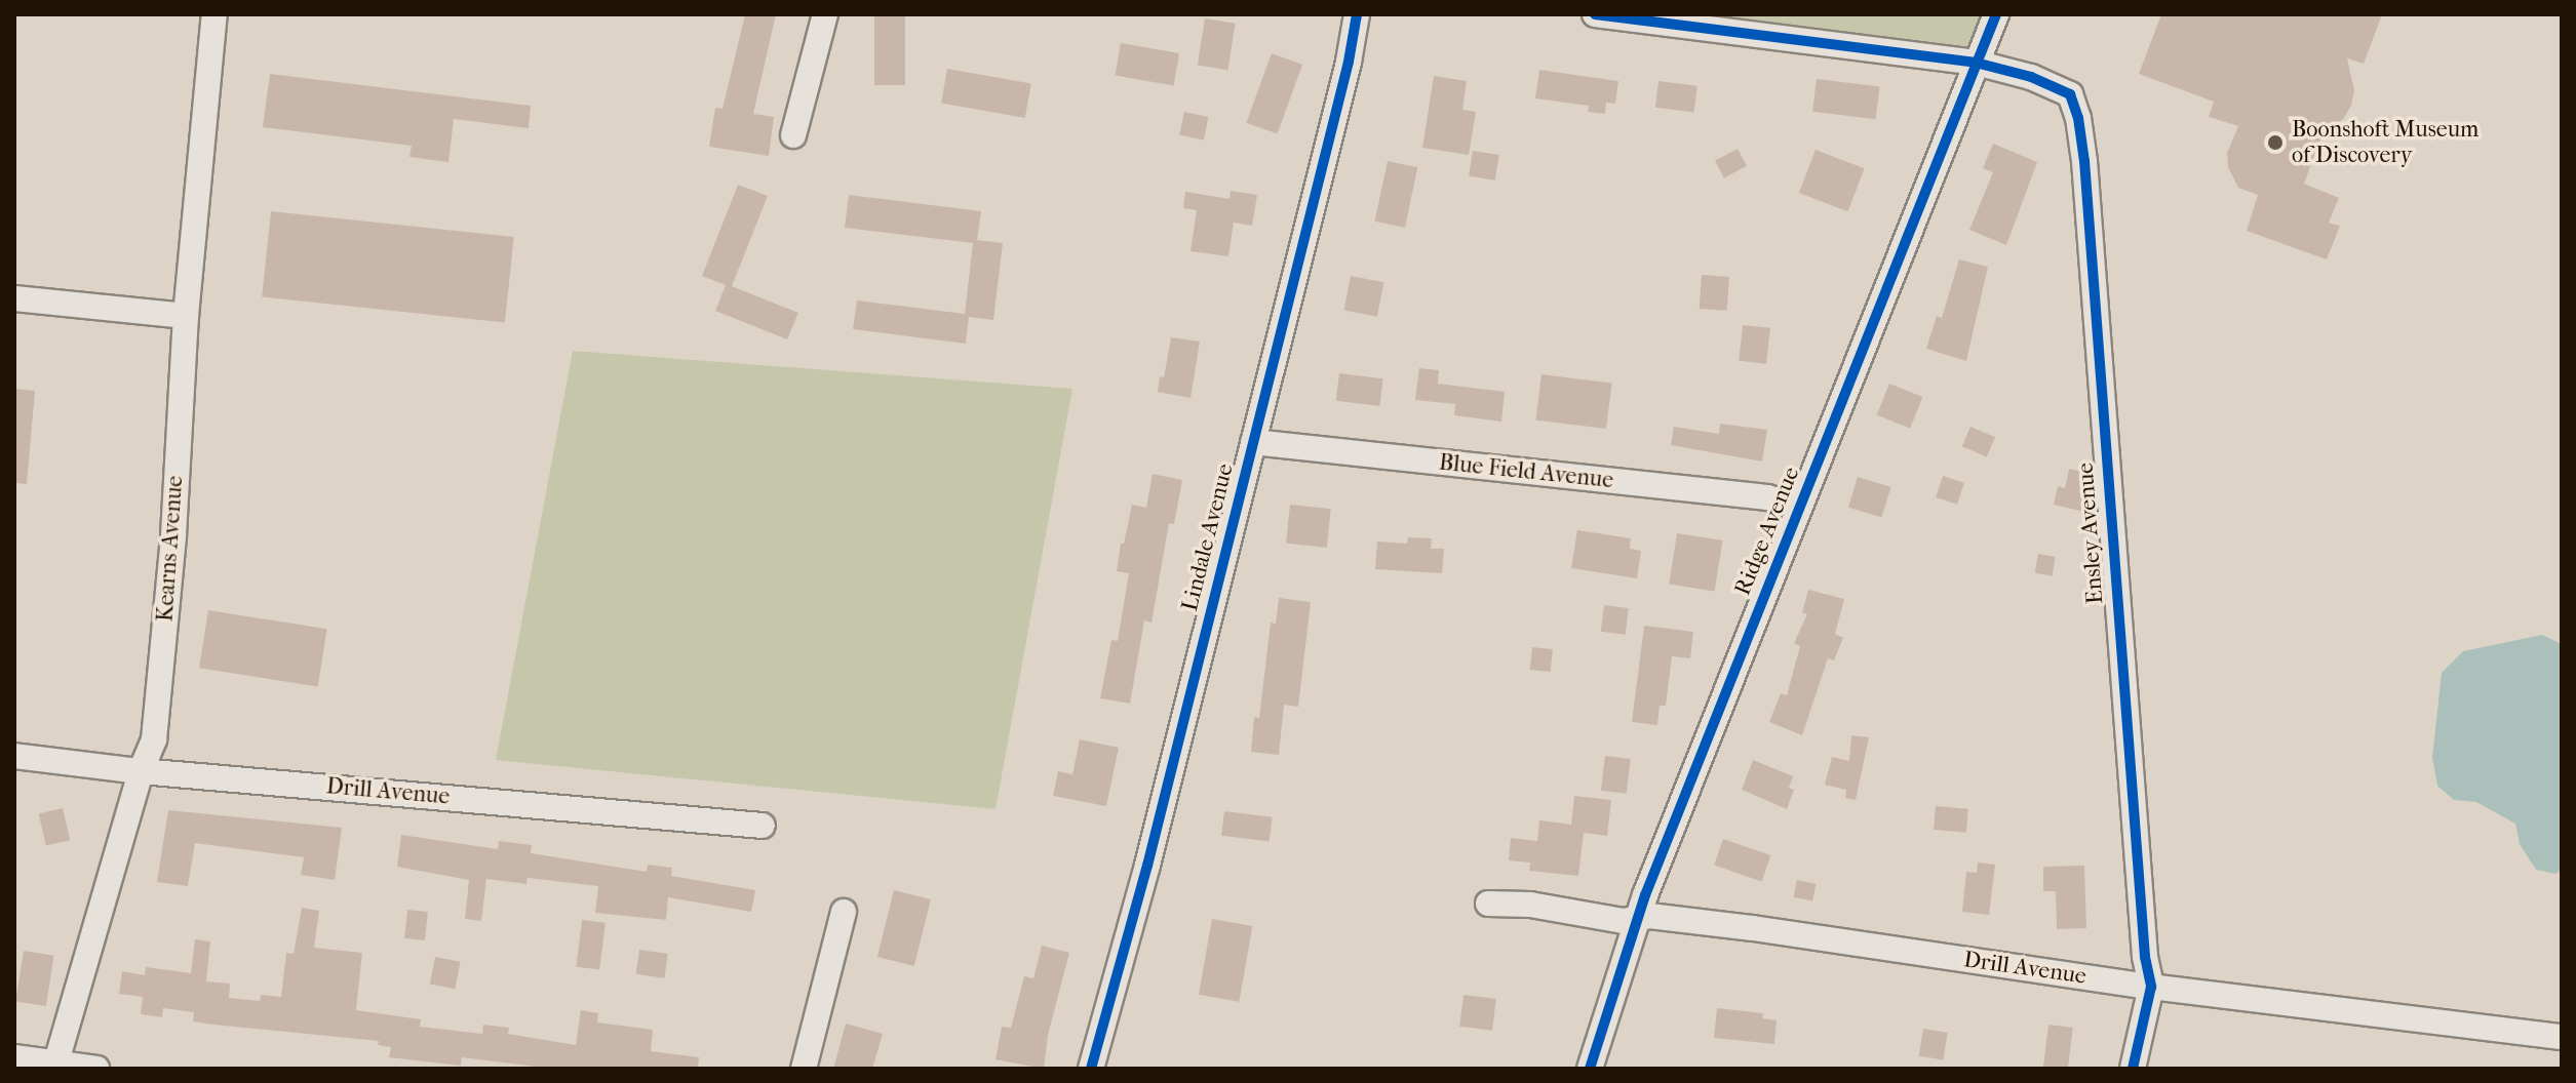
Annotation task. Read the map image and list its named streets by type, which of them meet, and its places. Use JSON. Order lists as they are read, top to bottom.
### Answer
{
  "streets": {
    "street": [
      "Blue Field Avenue",
      "Ridge Avenue",
      "Ensley Avenue",
      "Lindale Avenue",
      "Kearns Avenue",
      "Drill Avenue"
    ]
  },
  "crossings": [
    ["Blue Field Avenue", "Ridge Avenue"],
    ["Blue Field Avenue", "Lindale Avenue"],
    ["Ridge Avenue", "Ensley Avenue"],
    ["Ridge Avenue", "Drill Avenue"],
    ["Ensley Avenue", "Drill Avenue"],
    ["Kearns Avenue", "Drill Avenue"]
  ],
  "places": ["Boonshoft Museum of Discovery"]
}
